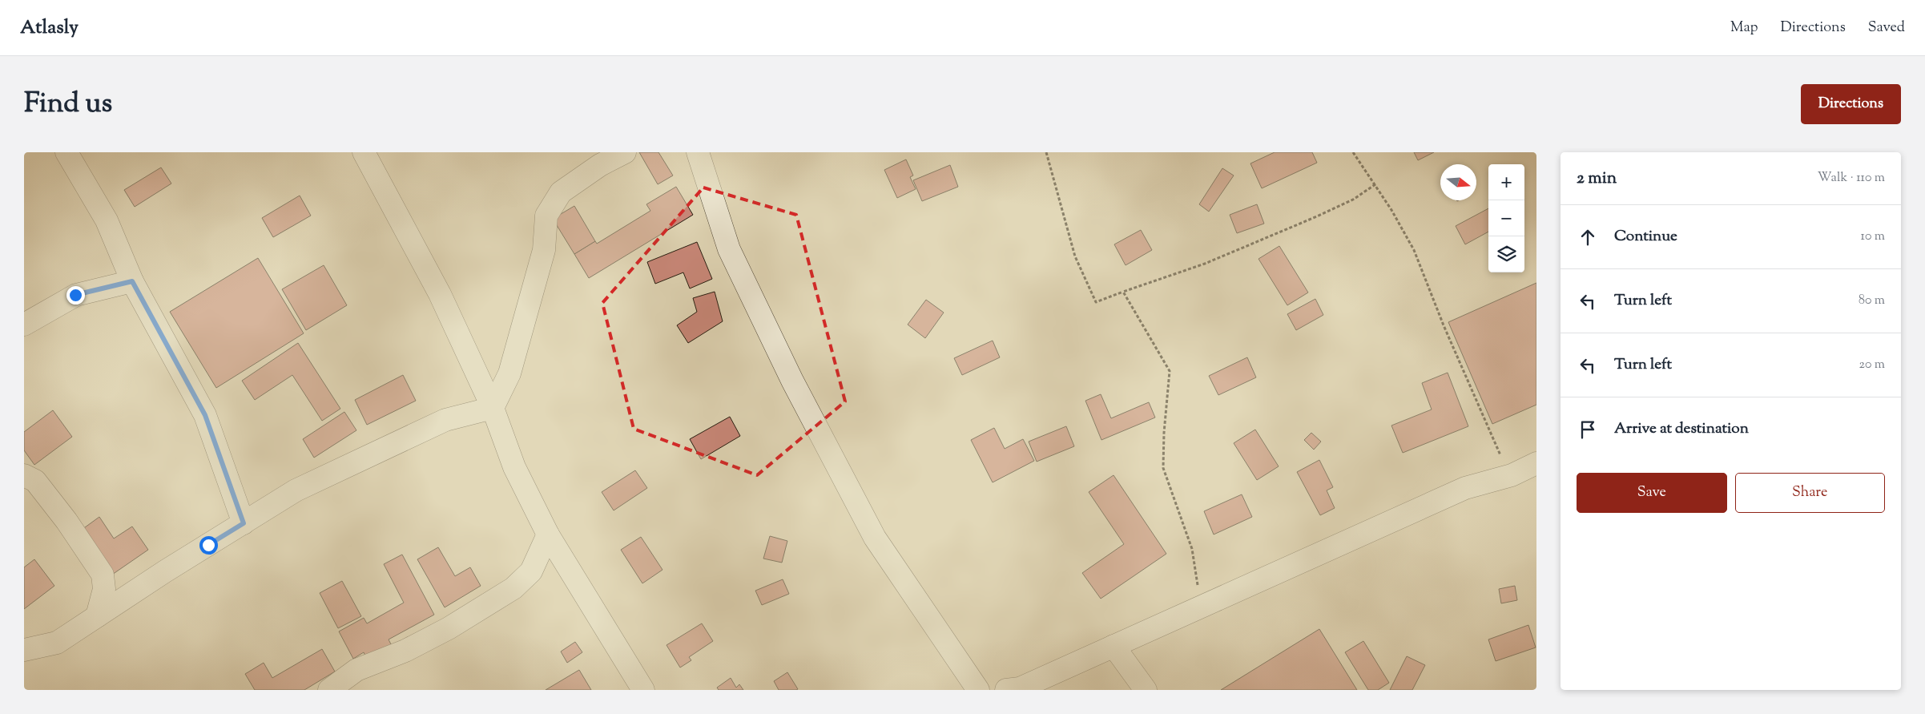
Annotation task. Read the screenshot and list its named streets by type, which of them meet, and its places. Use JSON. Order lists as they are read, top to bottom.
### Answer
{
  "north": "right",
  "page": {
    "header": "Atlasly",
    "nav": ["Map", "Directions", "Saved"],
    "title": "Find us",
    "buttons": [
      "Directions",
      ["Save", "Share"]
    ],
    "heading": ["2 min", "Walk · 110 m"],
    "map_buttons": ["+", "−"],
    "list": [
      ["Continue", "10 m"],
      ["Turn left", "80 m"],
      ["Turn left", "20 m"],
      "Arrive at destination"
    ]
  }
}
